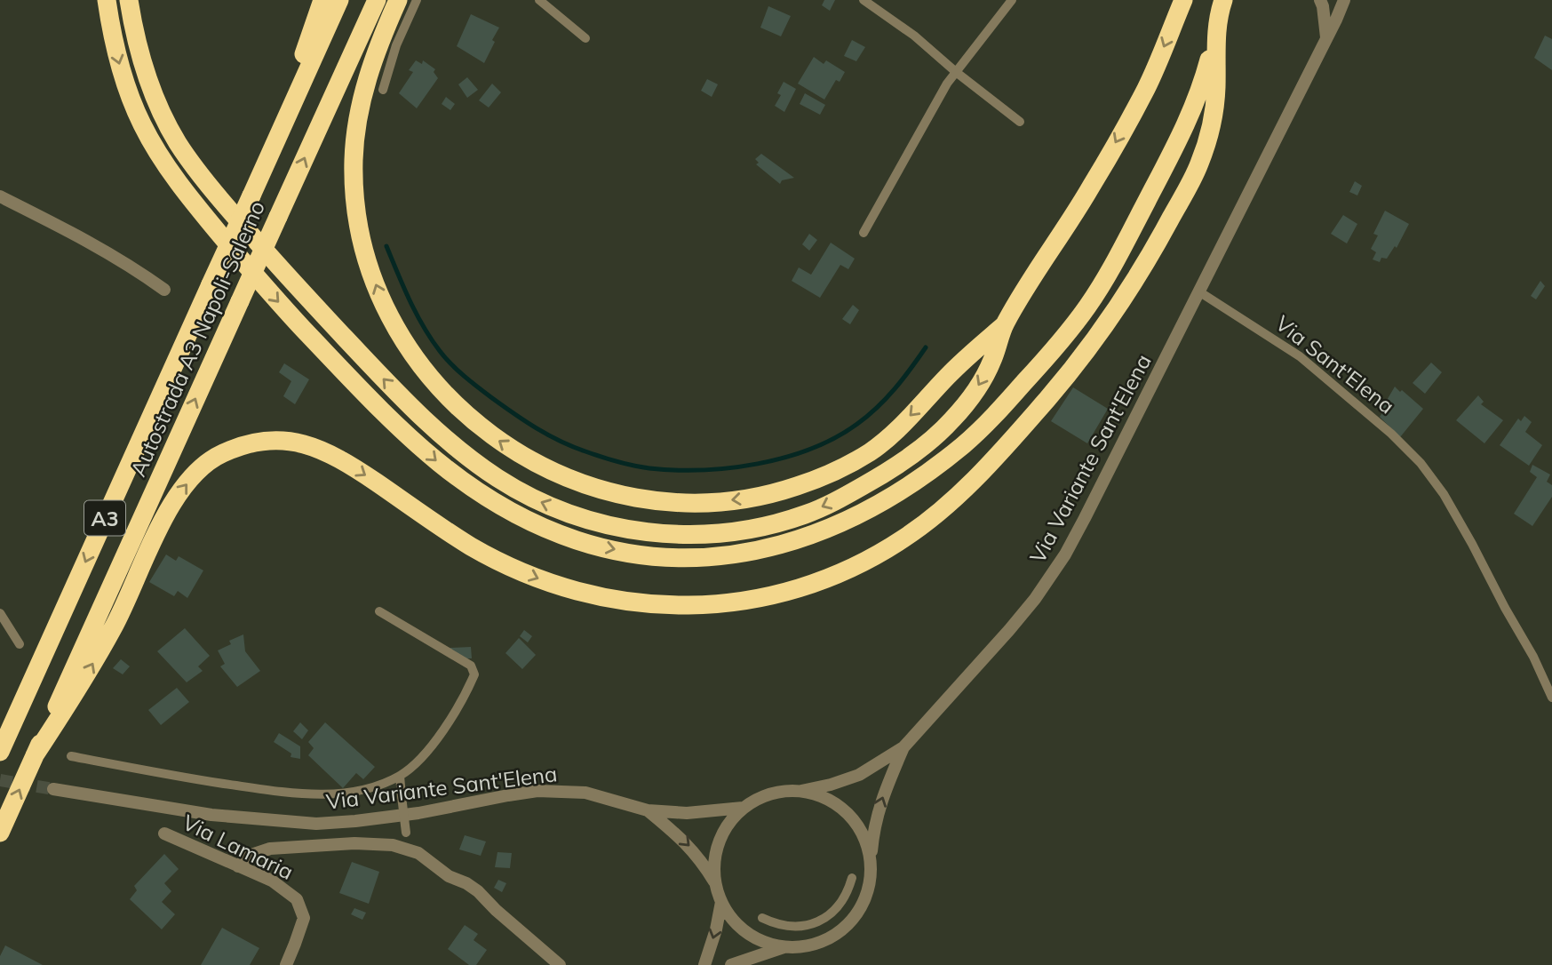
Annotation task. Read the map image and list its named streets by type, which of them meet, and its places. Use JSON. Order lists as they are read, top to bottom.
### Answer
{
  "streets": {
    "highway": ["Autostrada A3 Napoli-Salerno", "A3"],
    "street": ["Via Variante Sant'Elena", "Via Lamaria"],
    "lane": ["Via Sant'Elena"]
  },
  "crossings": [
    ["Via Sant'Elena", "Via Variante Sant'Elena"]
  ]
}
